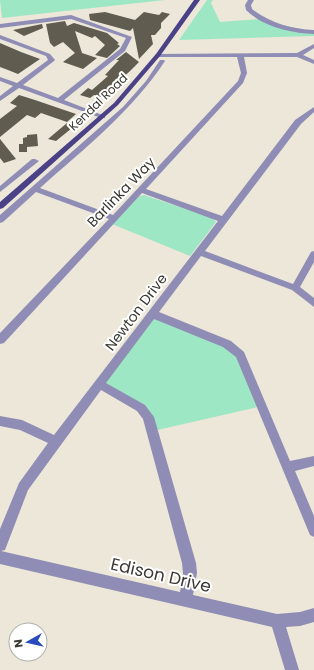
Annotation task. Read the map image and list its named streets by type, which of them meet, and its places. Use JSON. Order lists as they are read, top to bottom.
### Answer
{
  "streets": {
    "main road": ["Kendal Road"],
    "street": ["Barlinka Way", "Newton Drive", "Edison Drive"]
  },
  "north": "left"
}
